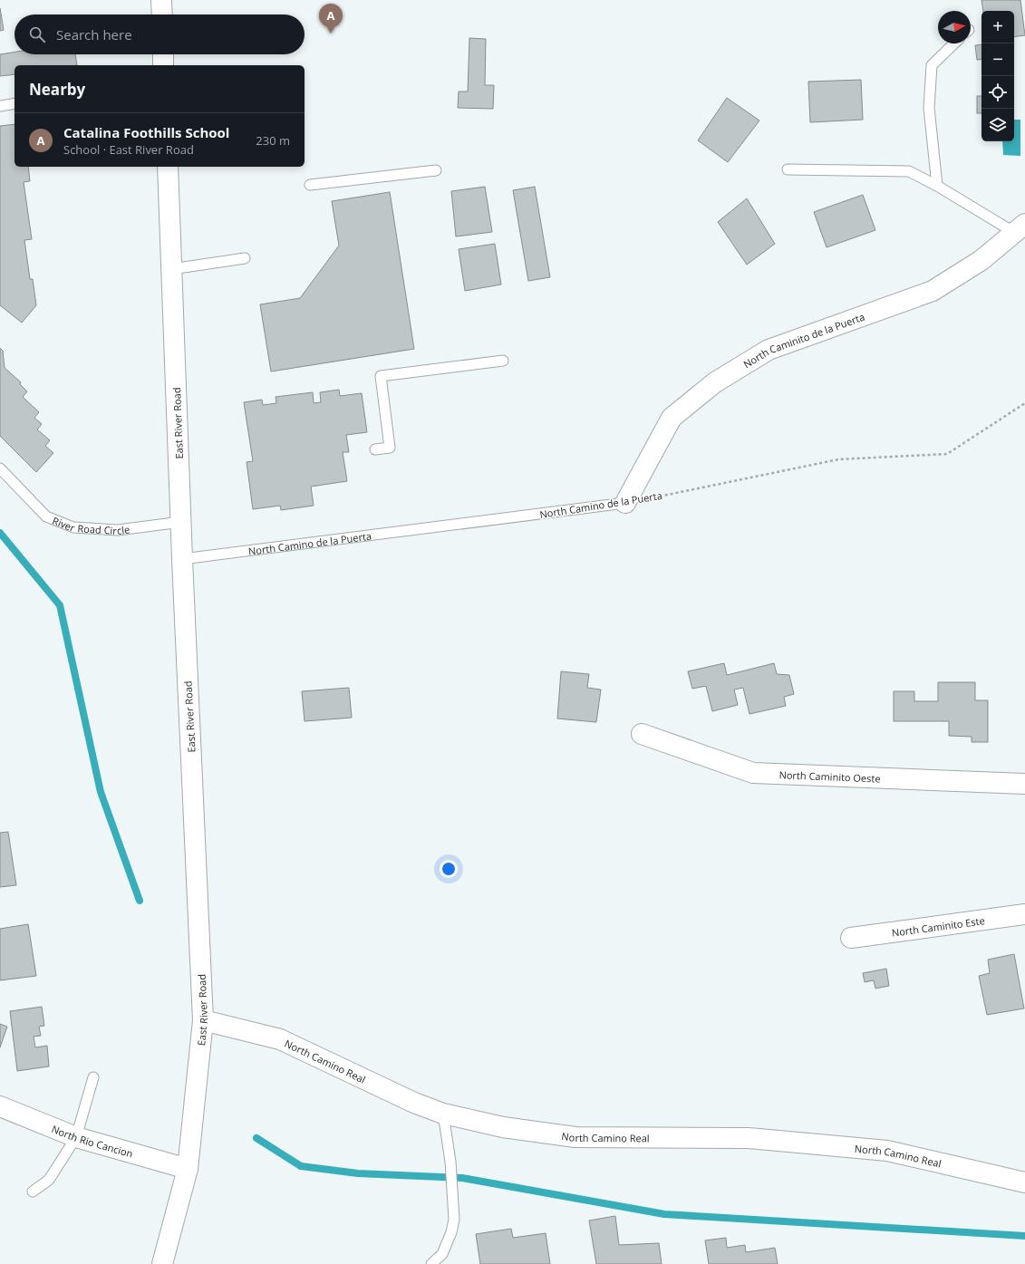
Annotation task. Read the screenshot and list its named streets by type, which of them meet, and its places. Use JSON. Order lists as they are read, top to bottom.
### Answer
{
  "streets": {
    "street": [
      "North Caminito de la Puerta",
      "East River Road",
      "North Caminito Oeste",
      "North Caminito Este",
      "North Camino Real",
      "North Rio Cancion"
    ],
    "lane": ["North Camino de la Puerta", "River Road Circle"]
  },
  "crossings": [
    ["North Caminito de la Puerta", "North Camino de la Puerta"],
    ["East River Road", "North Camino de la Puerta"],
    ["East River Road", "River Road Circle"],
    ["East River Road", "North Camino Real"],
    ["East River Road", "North Rio Cancion"]
  ],
  "north": "right",
  "page": {
    "pins": "A",
    "map_buttons": ["+", "−"],
    "search": "Search here",
    "heading": "Nearby",
    "list": [
      {
        "mark": "A",
        "name": "Catalina Foothills School",
        "note": "School · East River Road",
        "value": "230 m"
      }
    ]
  }
}
